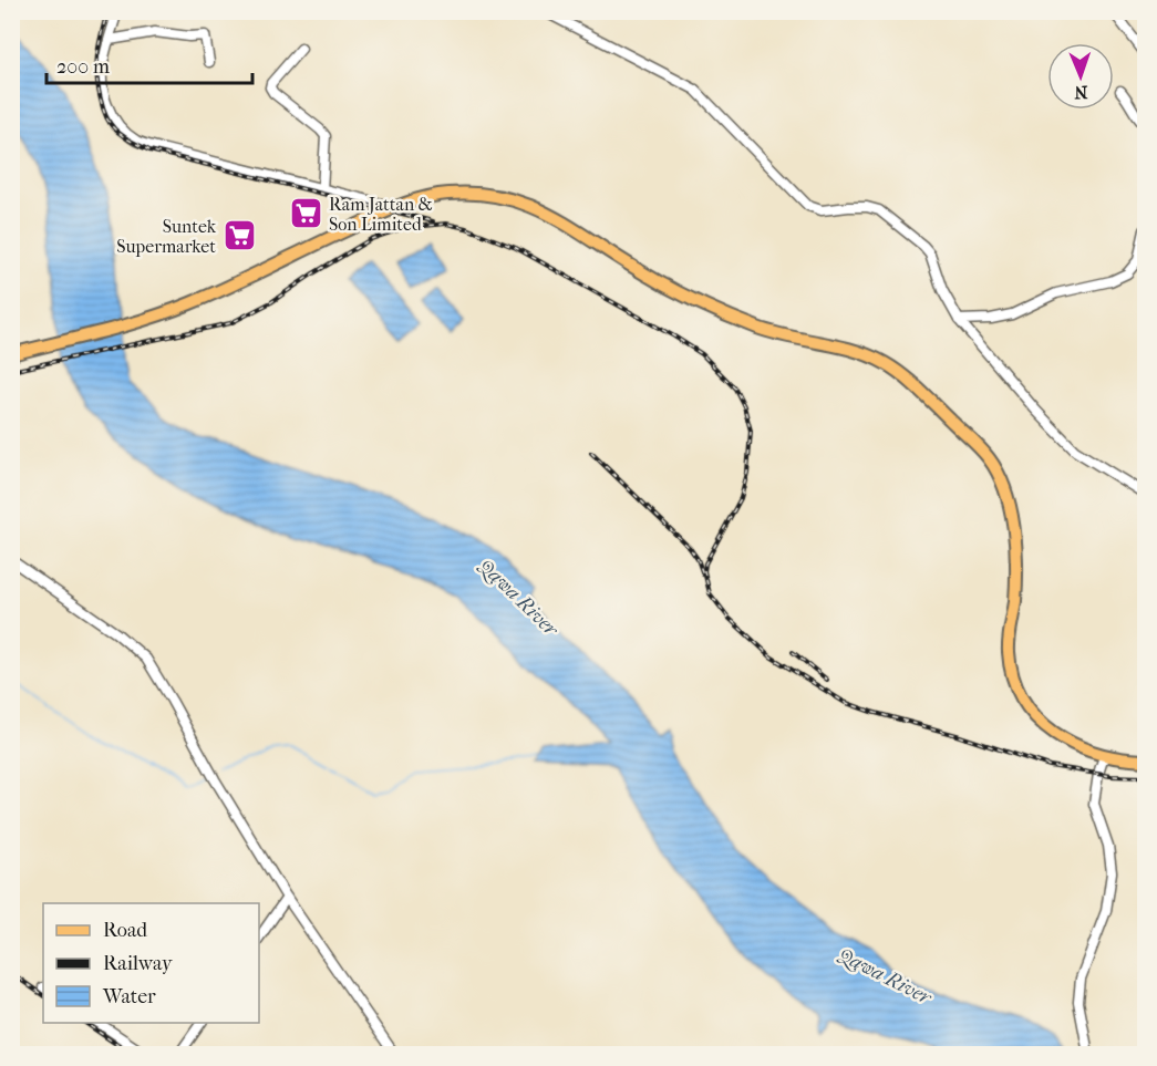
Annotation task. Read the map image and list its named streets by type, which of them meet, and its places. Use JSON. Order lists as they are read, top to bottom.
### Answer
{
  "water": ["Qawa River"],
  "places": {
    "supermarket": ["Ram Jattan & Son Limited", "Suntek Supermarket"]
  },
  "legend": ["Road", "Railway", "Water"],
  "scale_bar": "200 m",
  "north": "bottom"
}
